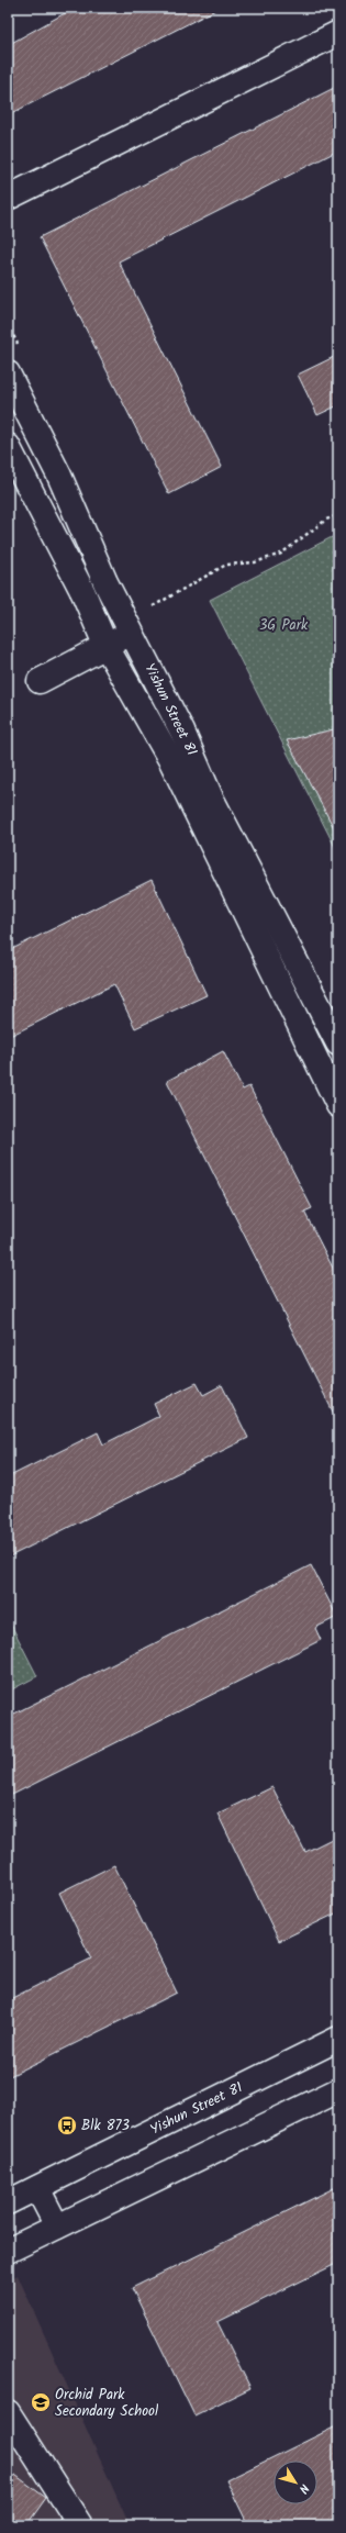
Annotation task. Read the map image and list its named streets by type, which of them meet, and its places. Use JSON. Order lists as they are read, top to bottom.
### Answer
{
  "streets": {
    "street": ["Yishun Street 81"]
  },
  "parks": ["3G Park"],
  "places": {
    "bus stop": ["Blk 873"],
    "school or university": ["Orchid Park Secondary School"]
  },
  "north": "bottom right"
}
